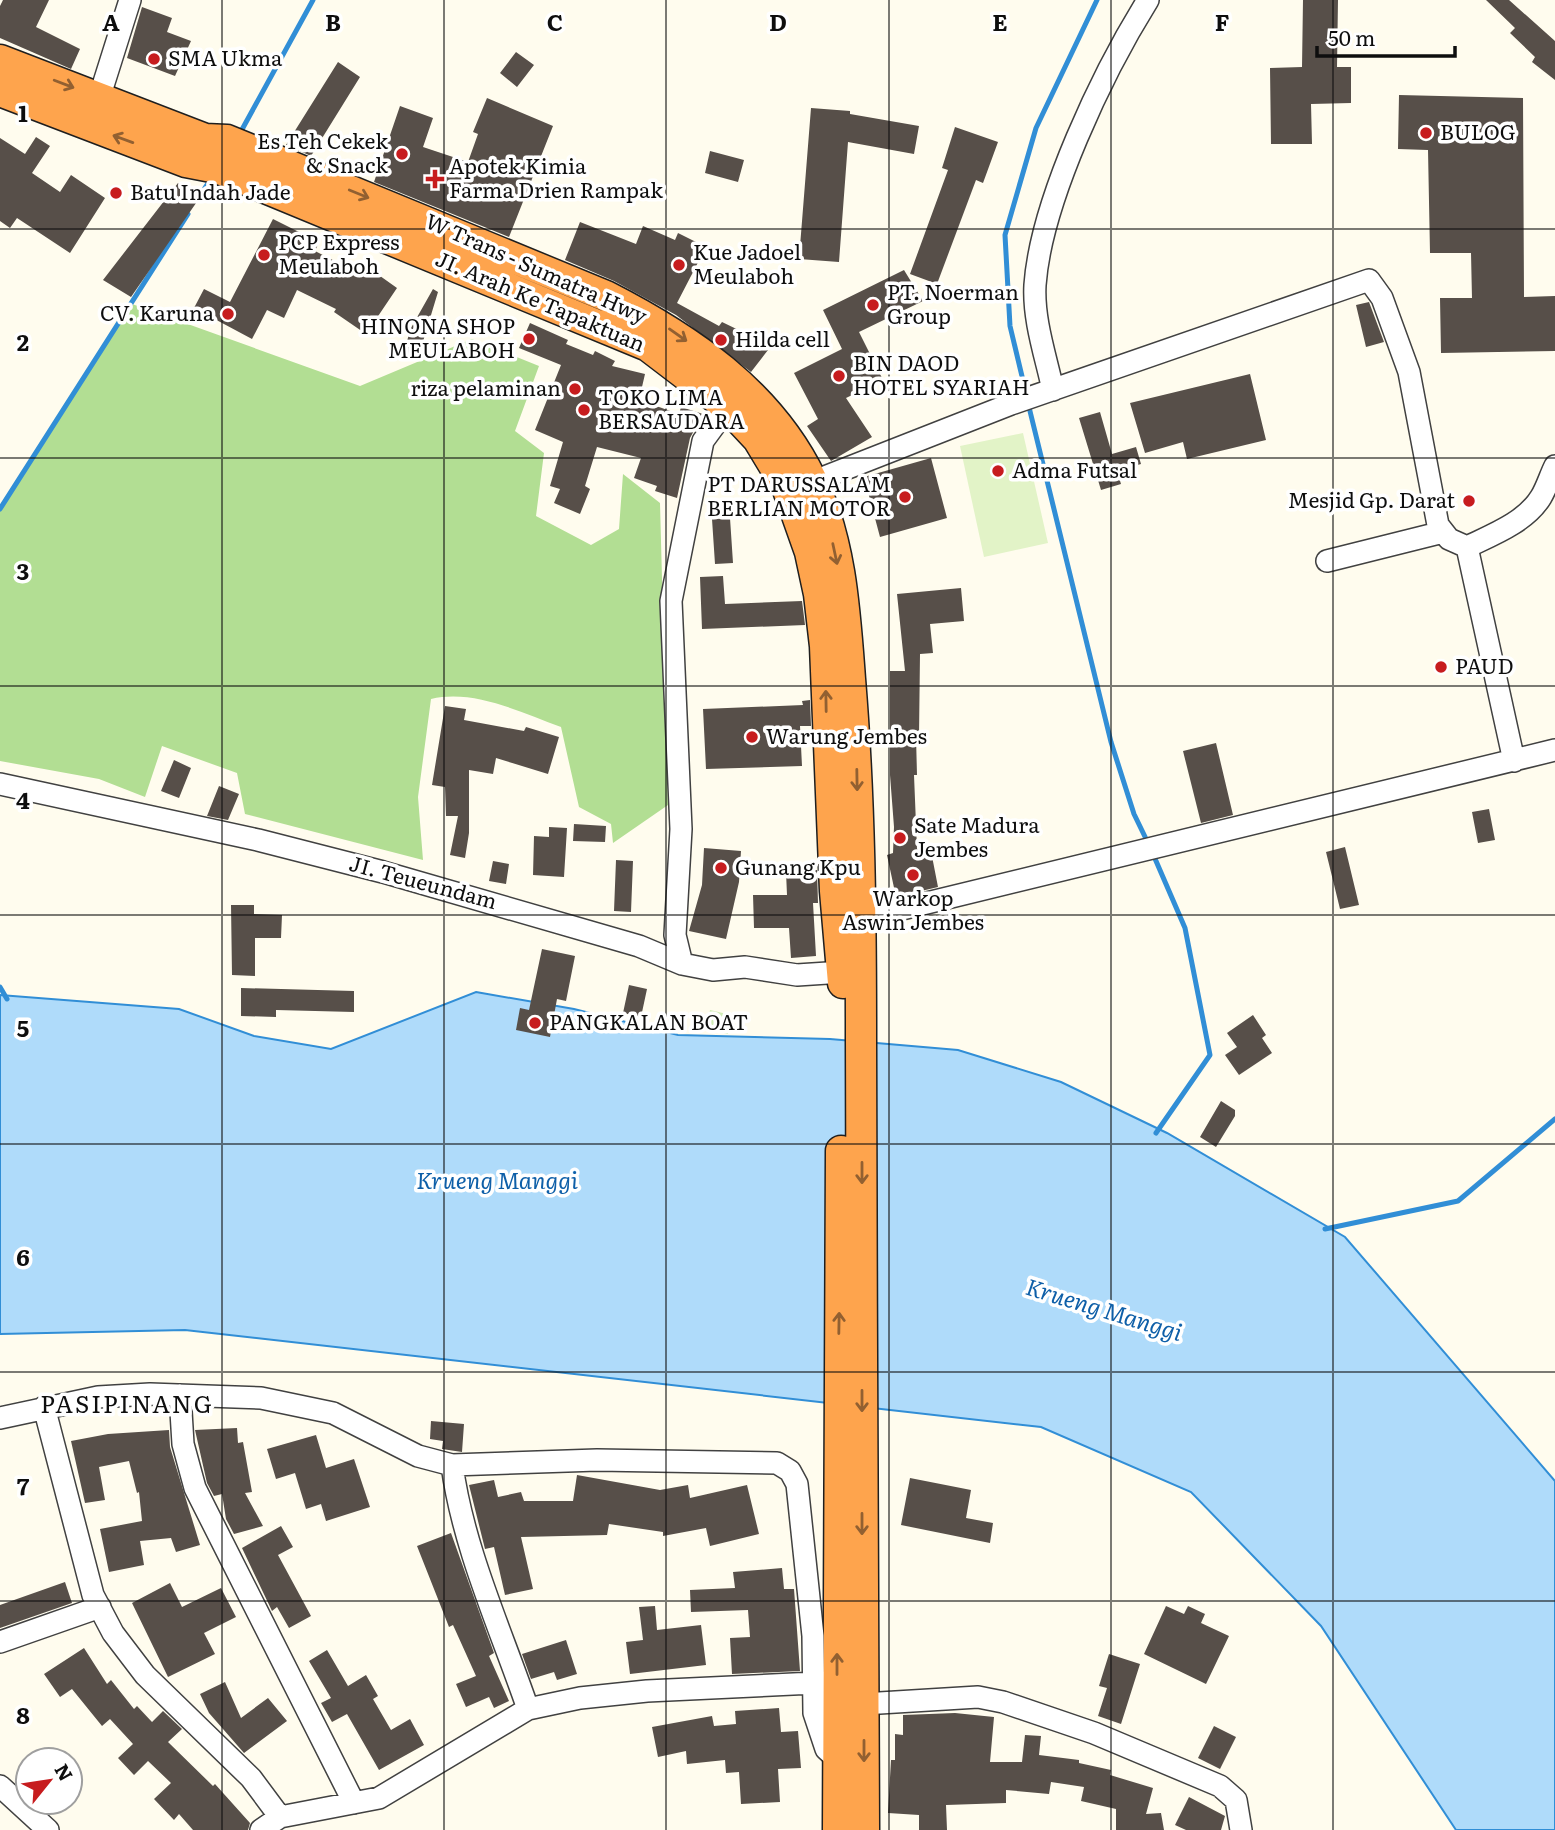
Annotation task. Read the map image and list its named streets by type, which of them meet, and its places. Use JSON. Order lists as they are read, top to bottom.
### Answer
{
  "streets": {
    "highway": ["W Trans - Sumatra Hwy", "JI. Arah Ke Tapaktuan"],
    "street": ["JI. Teueundam"]
  },
  "crossings": [
    ["W Trans - Sumatra Hwy", "JI. Arah Ke Tapaktuan"],
    ["W Trans - Sumatra Hwy", "JI. Teueundam"],
    ["JI. Arah Ke Tapaktuan", "JI. Teueundam"]
  ],
  "one_way": ["W Trans - Sumatra Hwy", "JI. Arah Ke Tapaktuan"],
  "districts": ["PASIPINANG"],
  "water": ["Krueng Manggi"],
  "places": {
    "other": [
      "SMA Ukma",
      "BULOG",
      "Es Teh Cekek & Snack",
      "Batu Indah Jade",
      "PCP Express Meulaboh",
      "Kue Jadoel Meulaboh",
      "PT. Noerman Group",
      "CV. Karuna",
      "HINONA SHOP MEULABOH",
      "Hilda cell",
      "BIN DAOD HOTEL SYARIAH",
      "riza pelaminan",
      "TOKO LIMA BERSAUDARA",
      "Adma Futsal",
      "PT DARUSSALAM BERLIAN MOTOR",
      "Mesjid Gp. Darat",
      "PAUD",
      "Warung Jembes",
      "Sate Madura Jembes",
      "Gunang Kpu",
      "Warkop Aswin Jembes",
      "PANGKALAN BOAT"
    ],
    "health": ["Apotek Kimia Farma Drien Rampak"]
  },
  "scale_bar": "50 m",
  "north": "top right",
  "grid": {
    "columns": [
      "A",
      "B",
      "C",
      "D",
      "E",
      "F"
    ],
    "rows": [
      "1",
      "2",
      "3",
      "4",
      "5",
      "6",
      "7",
      "8"
    ]
  }
}
